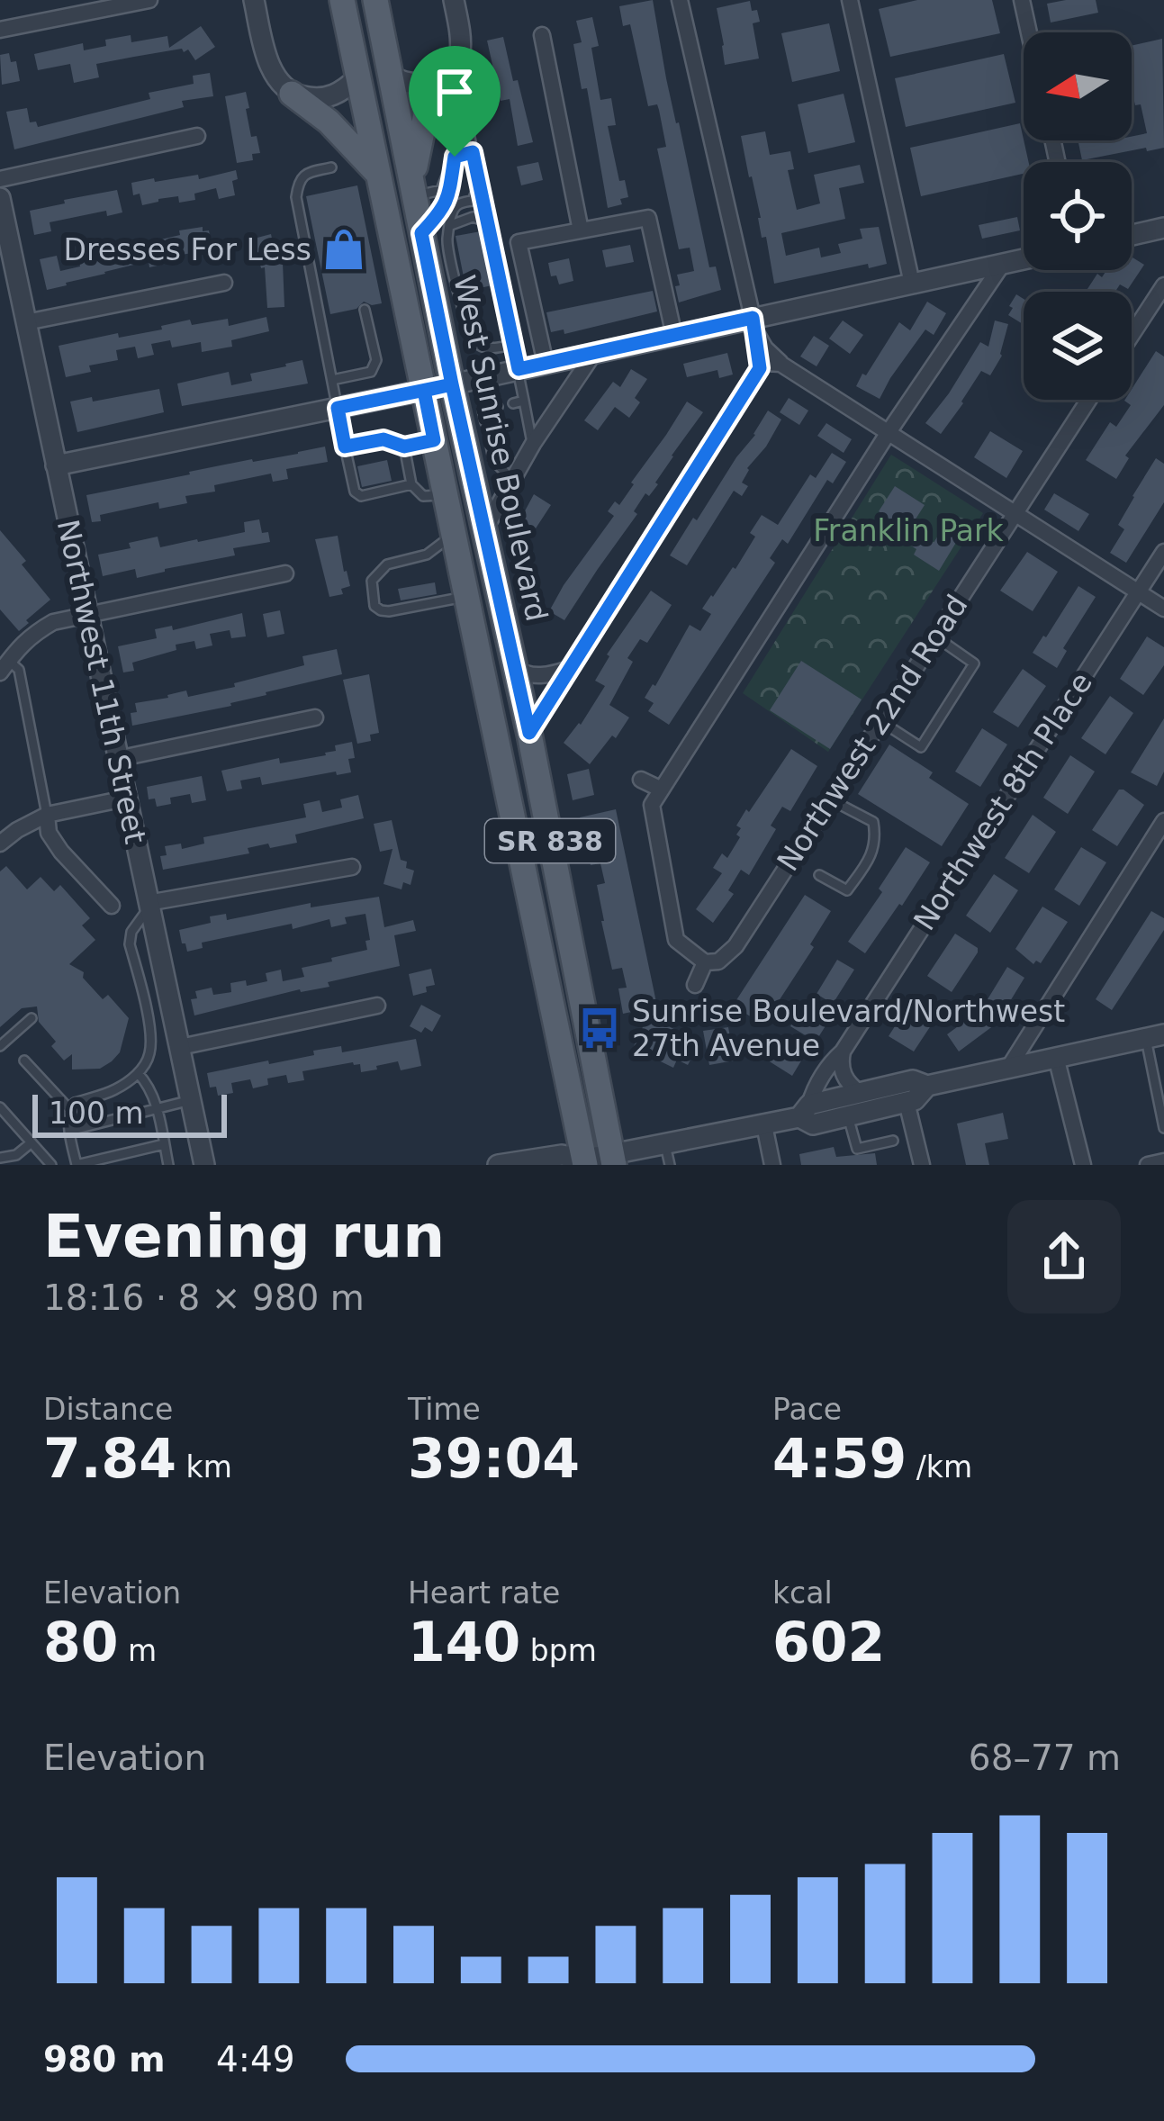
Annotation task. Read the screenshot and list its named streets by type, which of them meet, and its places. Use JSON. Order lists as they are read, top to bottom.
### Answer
{
  "streets": {
    "main road": ["West Sunrise Boulevard", "SR 838"],
    "street": ["Northwest 11th Street", "Northwest 22nd Road", "Northwest 8th Place"]
  },
  "parks": ["Franklin Park"],
  "places": {
    "shop": ["Dresses For Less"],
    "bus stop": ["Sunrise Boulevard/Northwest 27th Avenue"]
  },
  "scale_bar": "100 m",
  "north": "left",
  "page": {
    "scale": "100 m",
    "heading": ["Evening run", "18:16 · 8 × 980 m"],
    "stats": [
      ["Distance", "7.84 km"],
      ["Time", "39:04"],
      ["Pace", "4:59 /km"],
      ["Elevation", "80 m"],
      ["Heart rate", "140 bpm"],
      ["kcal", "602"]
    ],
    "chart": ["Elevation", "68–77 m"],
    "list": [
      {
        "name": "980 m",
        "note": "4:49"
      }
    ]
  }
}
